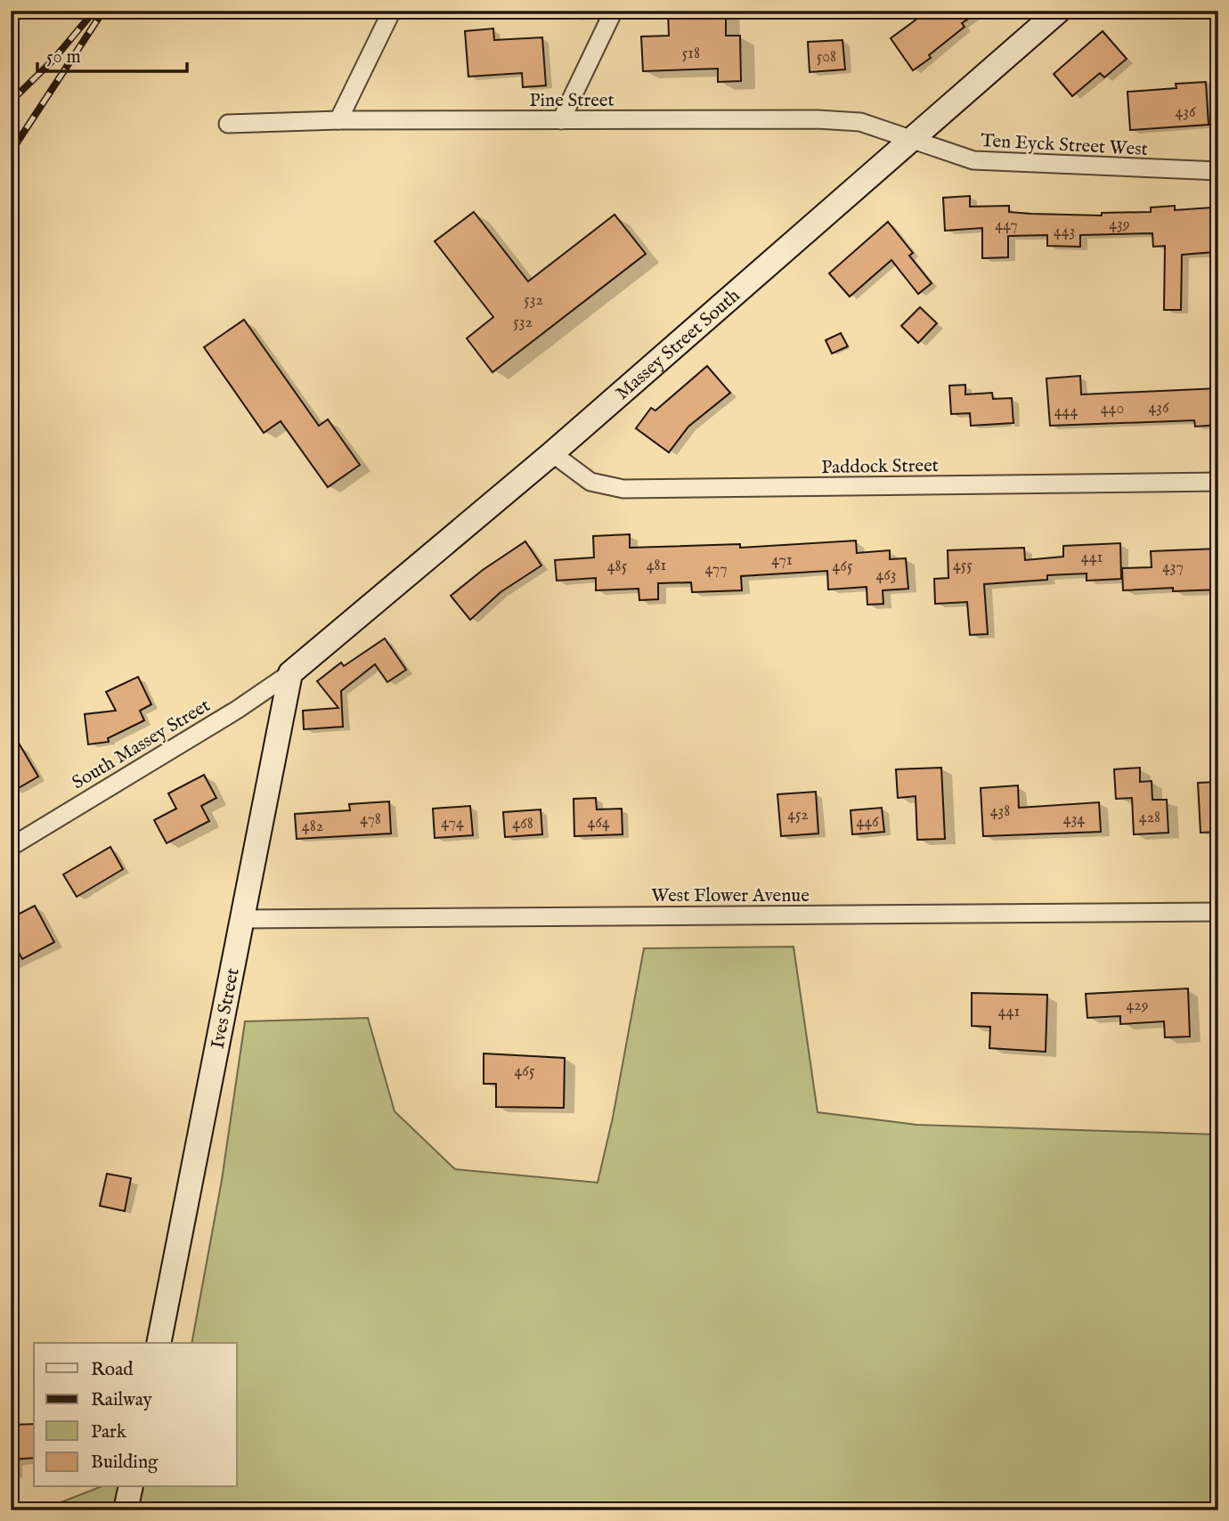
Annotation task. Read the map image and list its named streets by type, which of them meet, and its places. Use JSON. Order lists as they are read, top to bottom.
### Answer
{
  "streets": {
    "street": [
      "Pine Street",
      "Ten Eyck Street West",
      "Massey Street South",
      "Paddock Street",
      "South Massey Street",
      "West Flower Avenue",
      "Ives Street"
    ]
  },
  "crossings": [
    ["Pine Street", "Ten Eyck Street West"],
    ["Pine Street", "Massey Street South"],
    ["Ten Eyck Street West", "Massey Street South"],
    ["Massey Street South", "Paddock Street"],
    ["Massey Street South", "South Massey Street"],
    ["Massey Street South", "Ives Street"],
    ["South Massey Street", "Ives Street"],
    ["West Flower Avenue", "Ives Street"]
  ],
  "house_numbers": [
    "518",
    "508",
    "436",
    "439",
    "447",
    "443",
    "532",
    "532",
    "436",
    "440",
    "444",
    "441",
    "471",
    "481",
    "455",
    "485",
    "465",
    "437",
    "477",
    "463",
    "438",
    "452",
    "428",
    "478",
    "434",
    "446",
    "474",
    "464",
    "468",
    "482",
    "429",
    "441",
    "465"
  ],
  "legend": [
    "Road",
    "Railway",
    "Park",
    "Building"
  ],
  "scale_bar": "50 m"
}
